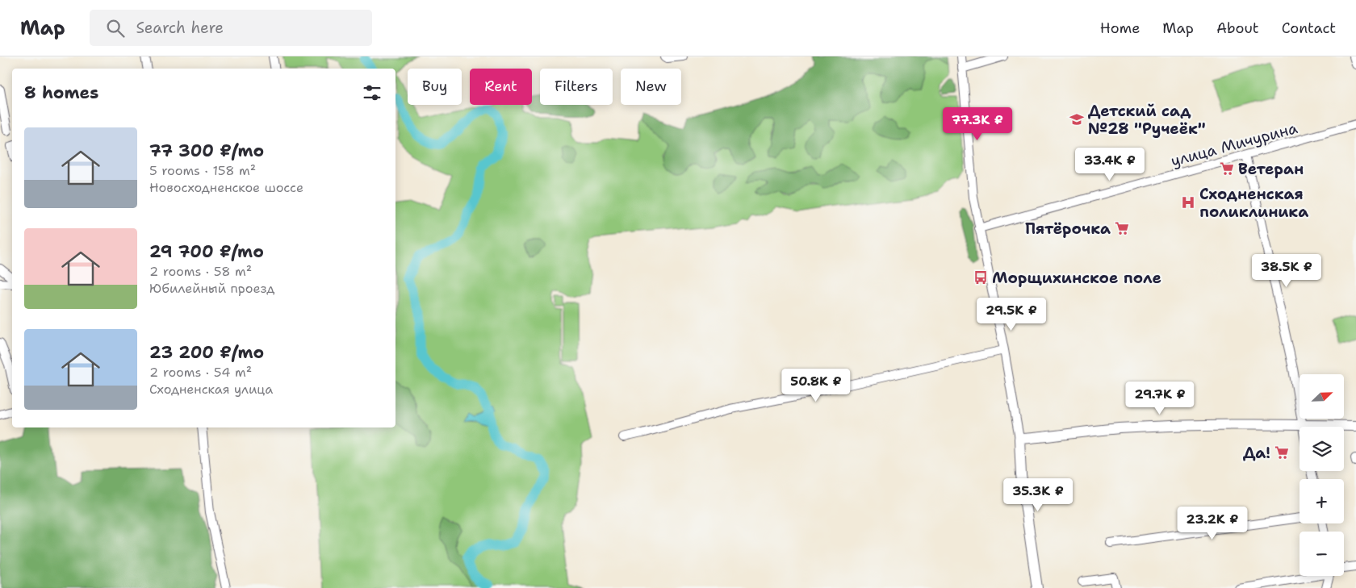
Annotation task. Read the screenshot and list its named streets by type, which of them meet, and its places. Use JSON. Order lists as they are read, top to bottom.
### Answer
{
  "streets": {
    "street": ["улица Мичурина"]
  },
  "places": {
    "school or university": ["Детский сад №28 \"Ручеёк\""],
    "supermarket": ["Ветеран", "Пятёрочка", "Да!"],
    "hospital": ["Сходненская поликлиника"],
    "bus stop": ["Морщихинское поле"]
  },
  "north": "top right",
  "page": {
    "header": "Map",
    "search": "Search here",
    "nav": [
      "Home",
      "Map",
      "About",
      "Contact"
    ],
    "chip": [
      "Buy",
      "Rent",
      "Filters",
      "New"
    ],
    "heading": "8 homes",
    "price": [
      "77.3K ₽",
      "33.4K ₽",
      "38.5K ₽",
      "29.5K ₽",
      "50.8K ₽",
      "29.7K ₽",
      "35.3K ₽",
      "23.2K ₽"
    ],
    "list": [
      {
        "name": "77 300 ₽/mo",
        "note": "5 rooms · 158 m² · Новосходненское шоссе"
      },
      {
        "name": "29 700 ₽/mo",
        "note": "2 rooms · 58 m² · Юбилейный проезд"
      },
      {
        "name": "23 200 ₽/mo",
        "note": "2 rooms · 54 m² · Сходненская улица"
      }
    ],
    "map_buttons": ["+", "−"]
  }
}
